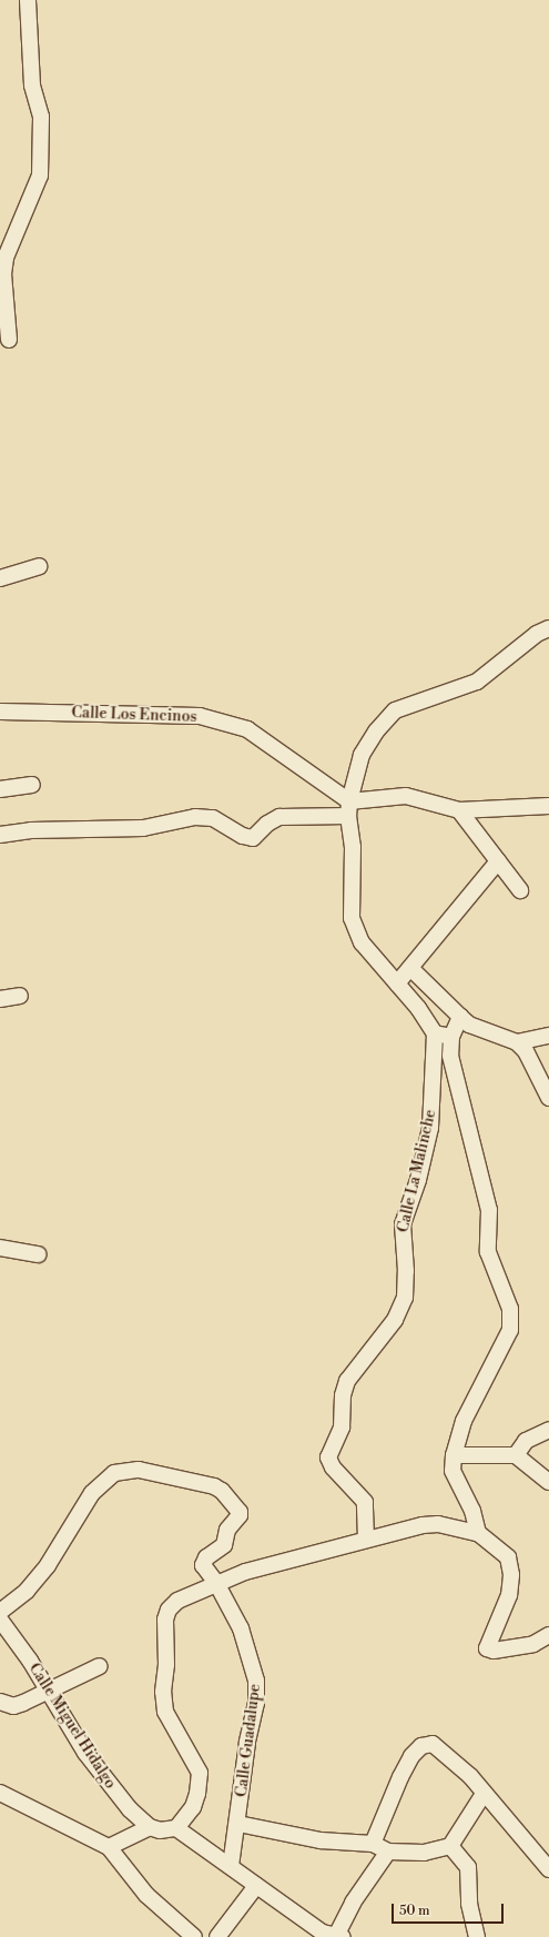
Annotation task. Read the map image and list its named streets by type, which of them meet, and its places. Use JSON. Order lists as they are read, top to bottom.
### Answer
{
  "streets": {
    "street": [
      "Calle Los Encinos",
      "Calle La Malinche",
      "Calle Miguel Hidalgo",
      "Calle Guadalupe"
    ]
  },
  "scale_bar": "50 m"
}
